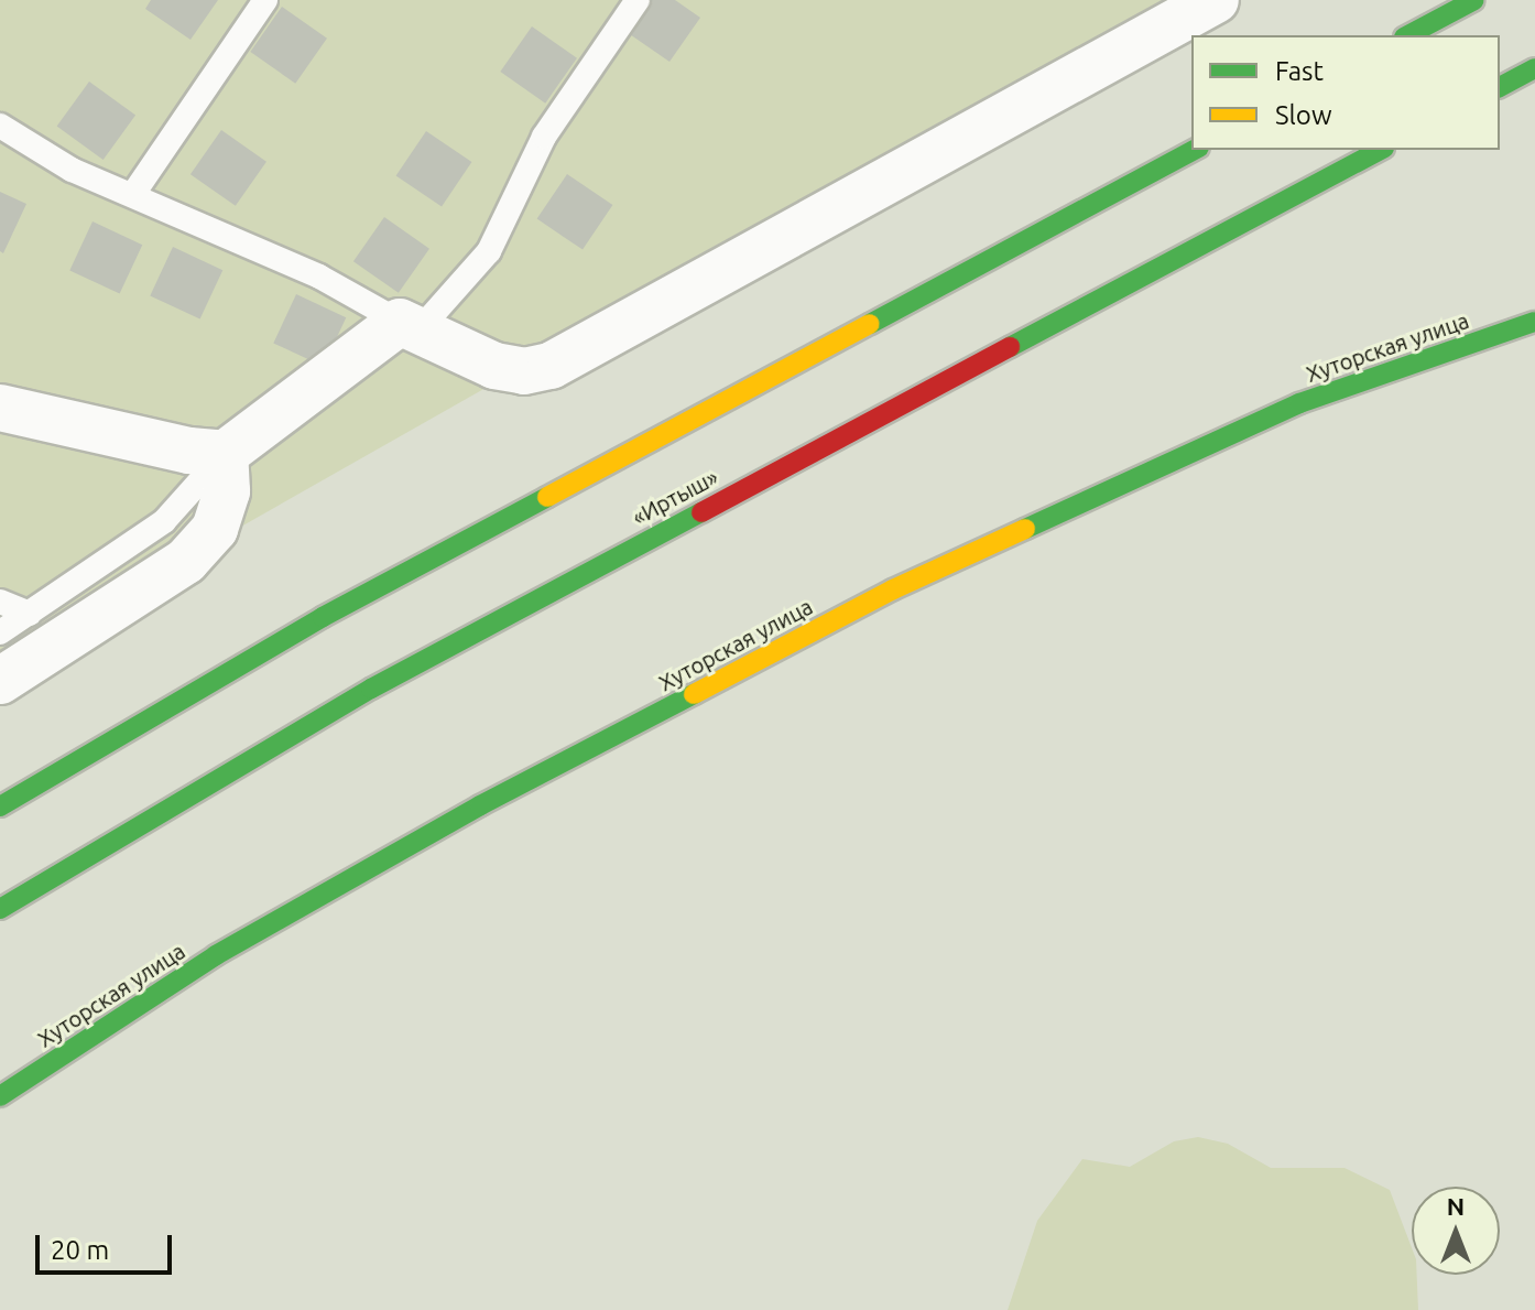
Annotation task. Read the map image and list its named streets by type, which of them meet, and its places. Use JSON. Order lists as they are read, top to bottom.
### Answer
{
  "streets": {
    "main road": ["Хуторская улица", "«Иртыш»"]
  },
  "legend": ["Fast", "Slow"],
  "scale_bar": "20 m",
  "north": "top"
}
